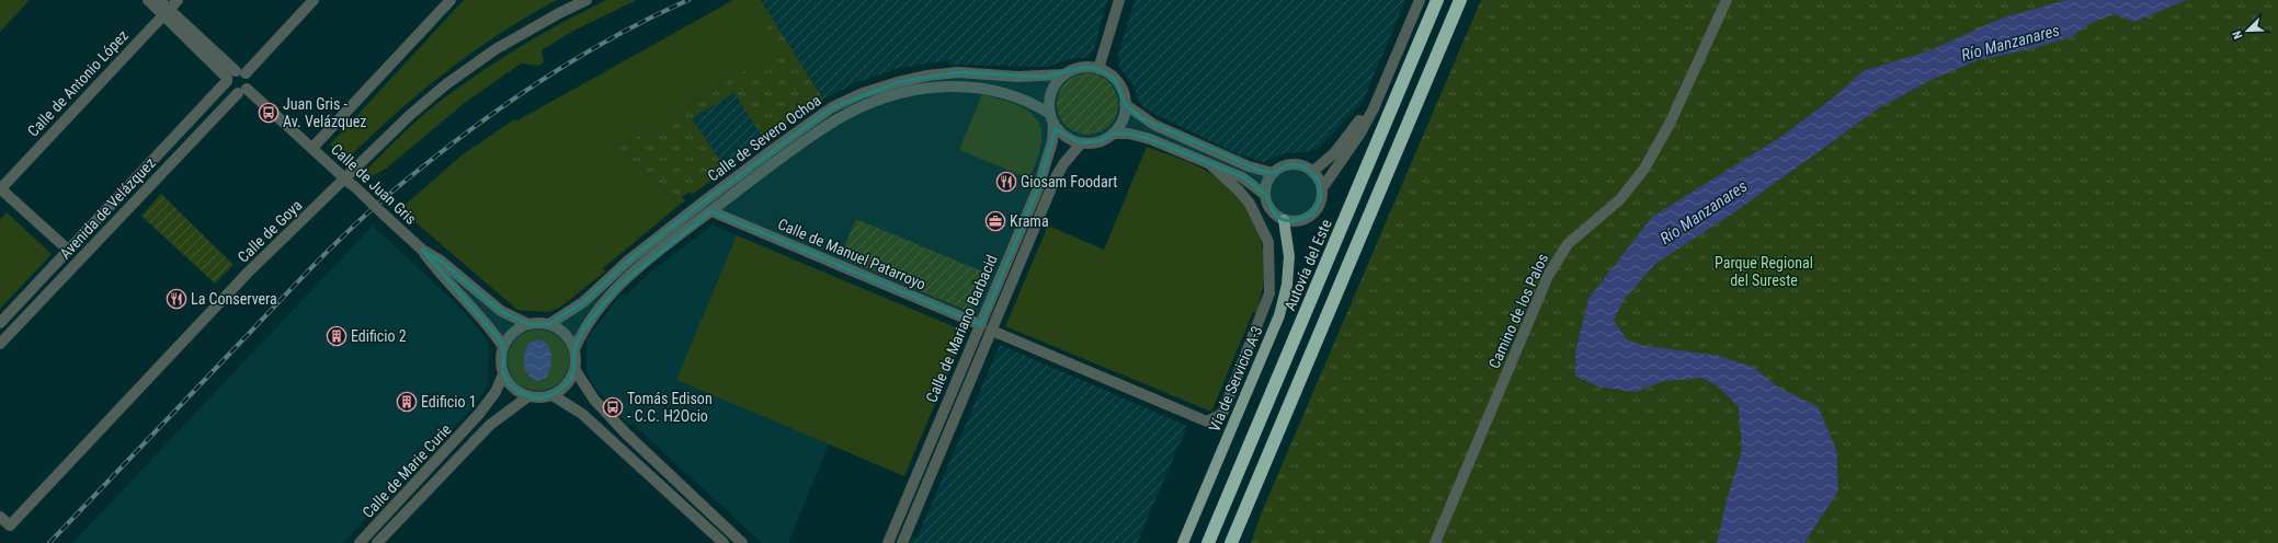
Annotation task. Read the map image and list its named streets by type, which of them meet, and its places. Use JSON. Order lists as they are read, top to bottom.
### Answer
{
  "streets": {
    "highway": ["Autovía del Este"],
    "main road": ["Vía de Servicio A-3"],
    "street": [
      "Calle de Antonio López",
      "Calle de Severo Ochoa",
      "Calle de Juan Gris",
      "Avenida de Velázquez",
      "Calle de Goya",
      "Calle de Manuel Patarroyo",
      "Camino de los Palos",
      "Calle de Mariano Barbacid",
      "Calle de Marie Curie"
    ]
  },
  "crossings": [
    ["Calle de Severo Ochoa", "Calle de Juan Gris"],
    ["Calle de Severo Ochoa", "Calle de Manuel Patarroyo"],
    ["Calle de Severo Ochoa", "Calle de Mariano Barbacid"],
    ["Calle de Severo Ochoa", "Calle de Marie Curie"],
    ["Calle de Juan Gris", "Avenida de Velázquez"],
    ["Calle de Juan Gris", "Calle de Goya"],
    ["Calle de Juan Gris", "Calle de Marie Curie"],
    ["Calle de Manuel Patarroyo", "Calle de Mariano Barbacid"]
  ],
  "water": ["Río Manzanares"],
  "parks": ["Parque Regional del Sureste"],
  "places": {
    "bus stop": ["Juan Gris - Av. Velázquez", "Tomás Edison - C.C. H2Ocio"],
    "restaurant": ["Giosam Foodart", "La Conservera"],
    "office": ["Krama"],
    "building": ["Edificio 2", "Edificio 1"]
  },
  "north": "bottom left"
}
